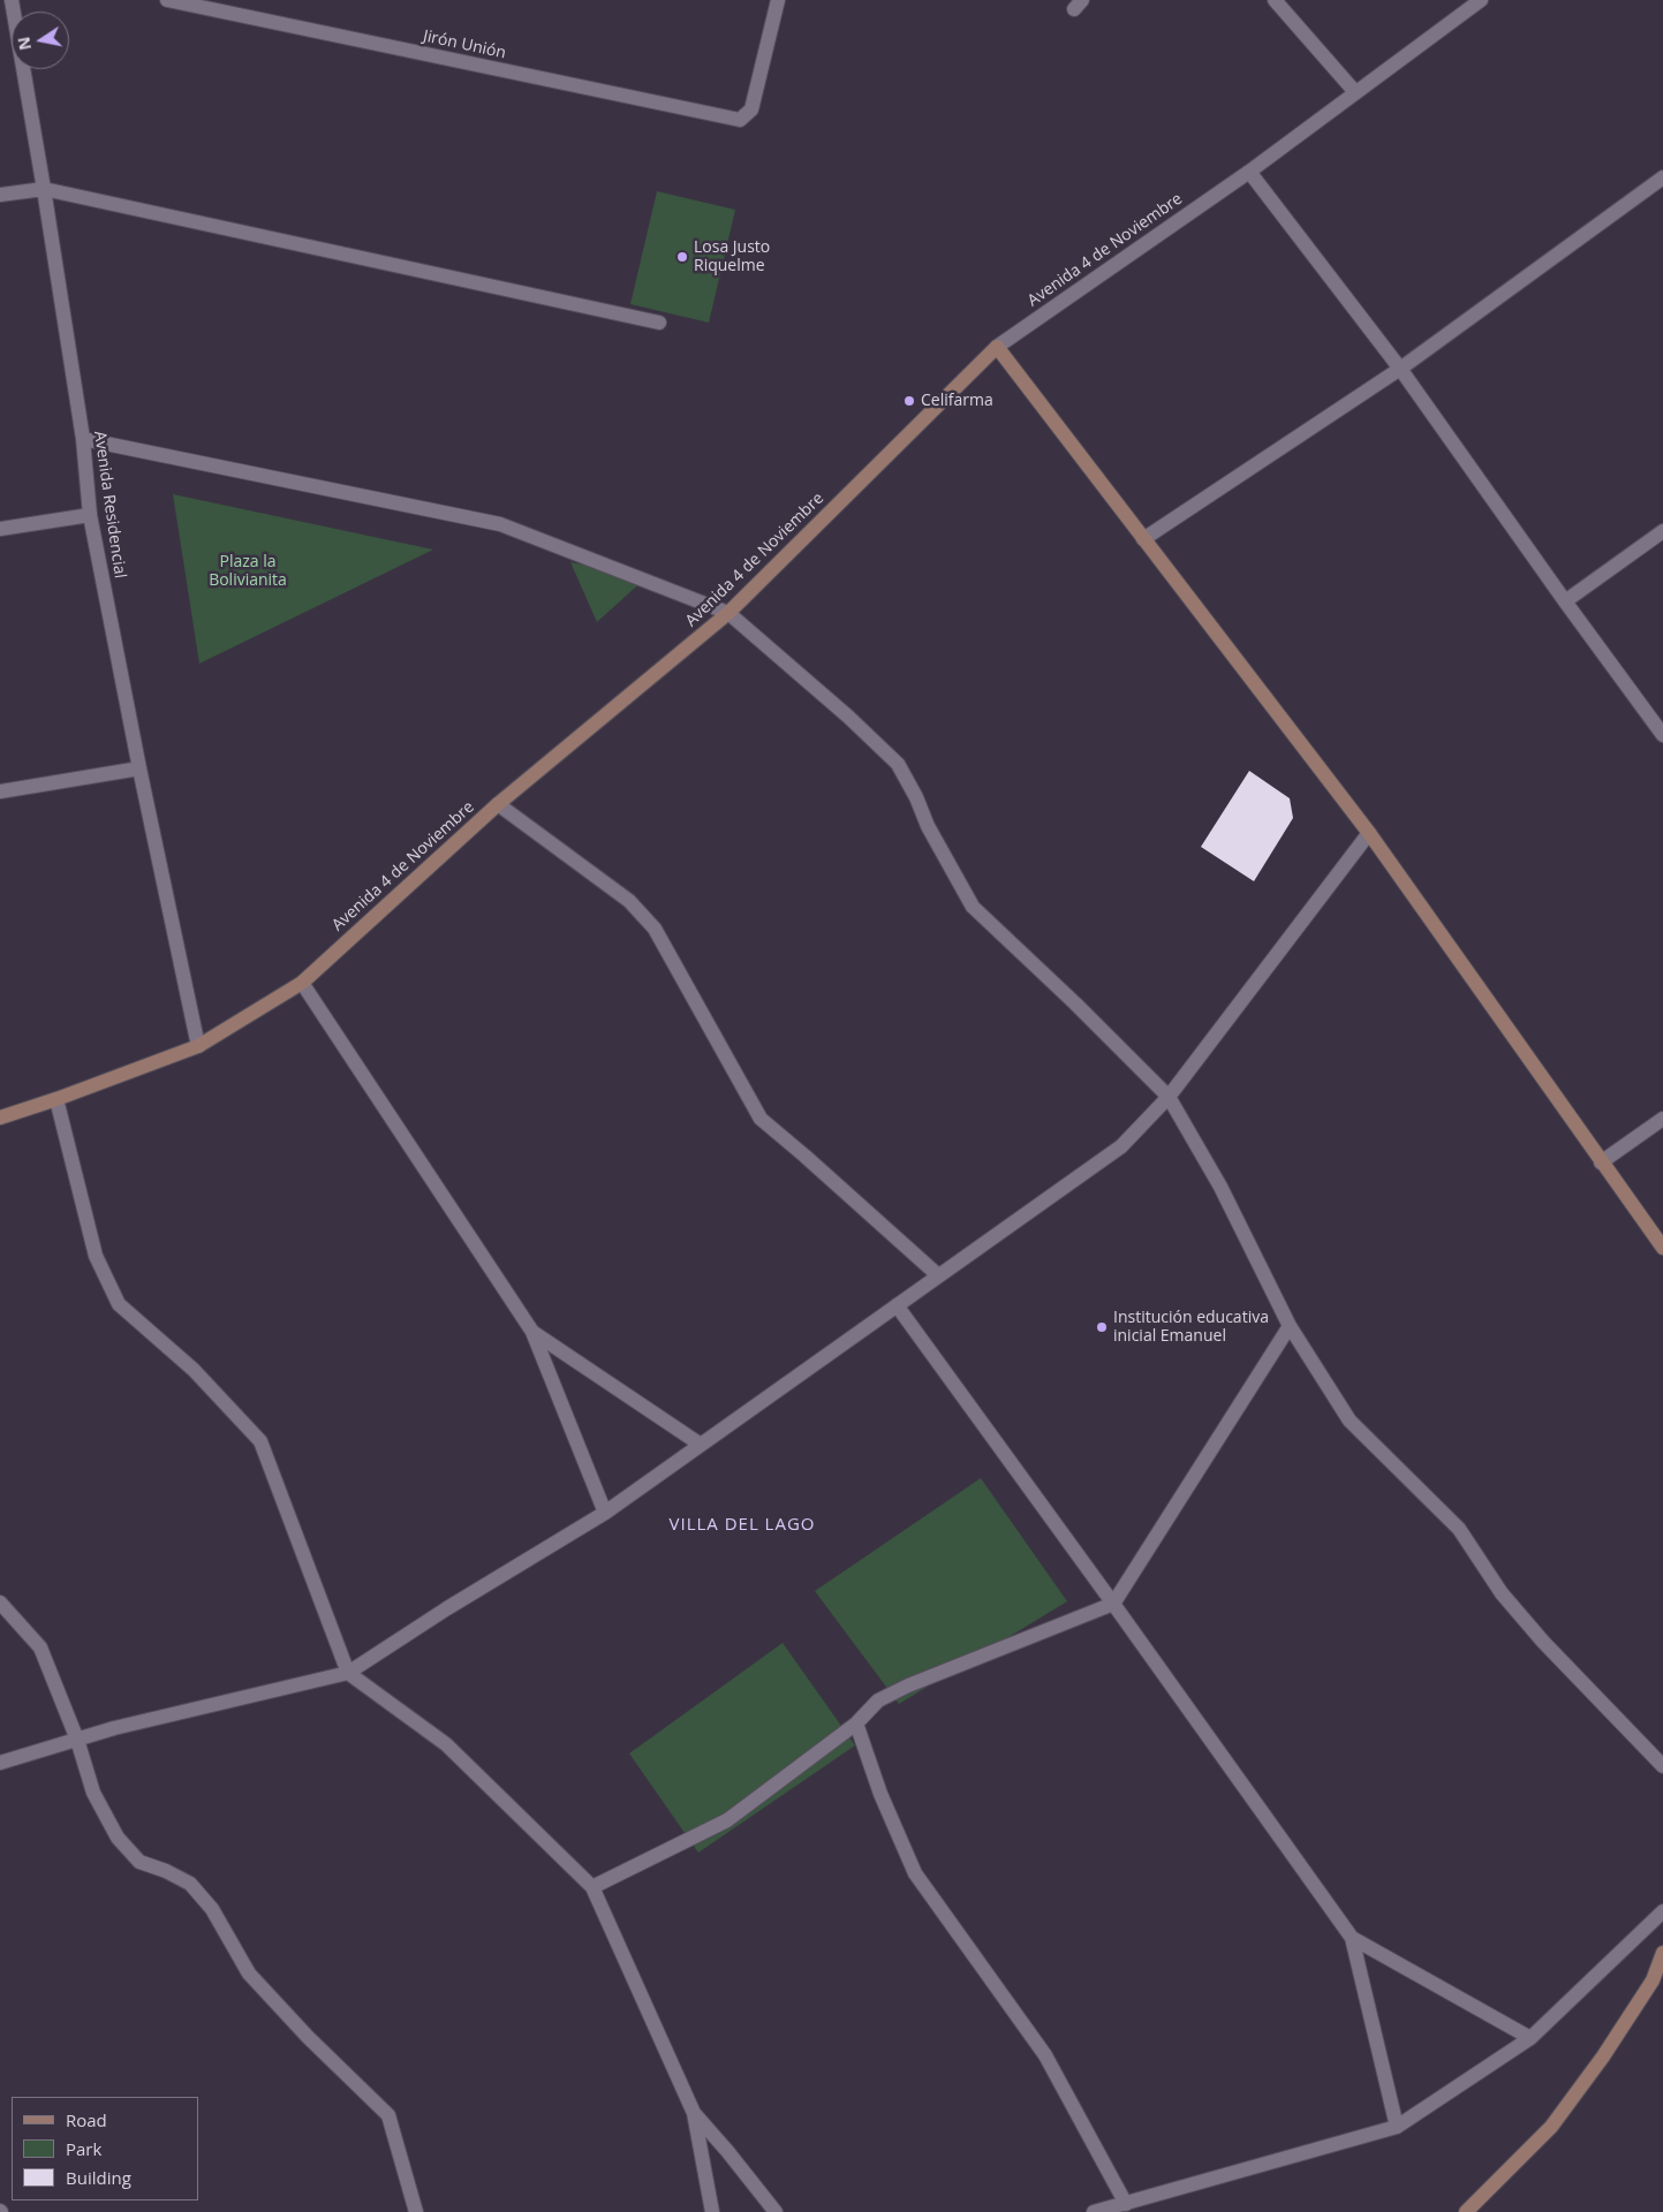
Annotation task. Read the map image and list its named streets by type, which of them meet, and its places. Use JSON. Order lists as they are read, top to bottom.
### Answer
{
  "streets": {
    "street": ["Jirón Unión", "Avenida 4 de Noviembre", "Avenida Residencial"]
  },
  "crossings": [
    ["Avenida 4 de Noviembre", "Avenida Residencial"]
  ],
  "districts": ["VILLA DEL LAGO"],
  "parks": ["Plaza la Bolivianita"],
  "places": ["Losa Justo Riquelme", "Celifarma", "Institución educativa inicial Emanuel"],
  "legend": ["Road", "Park", "Building"],
  "north": "left"
}
